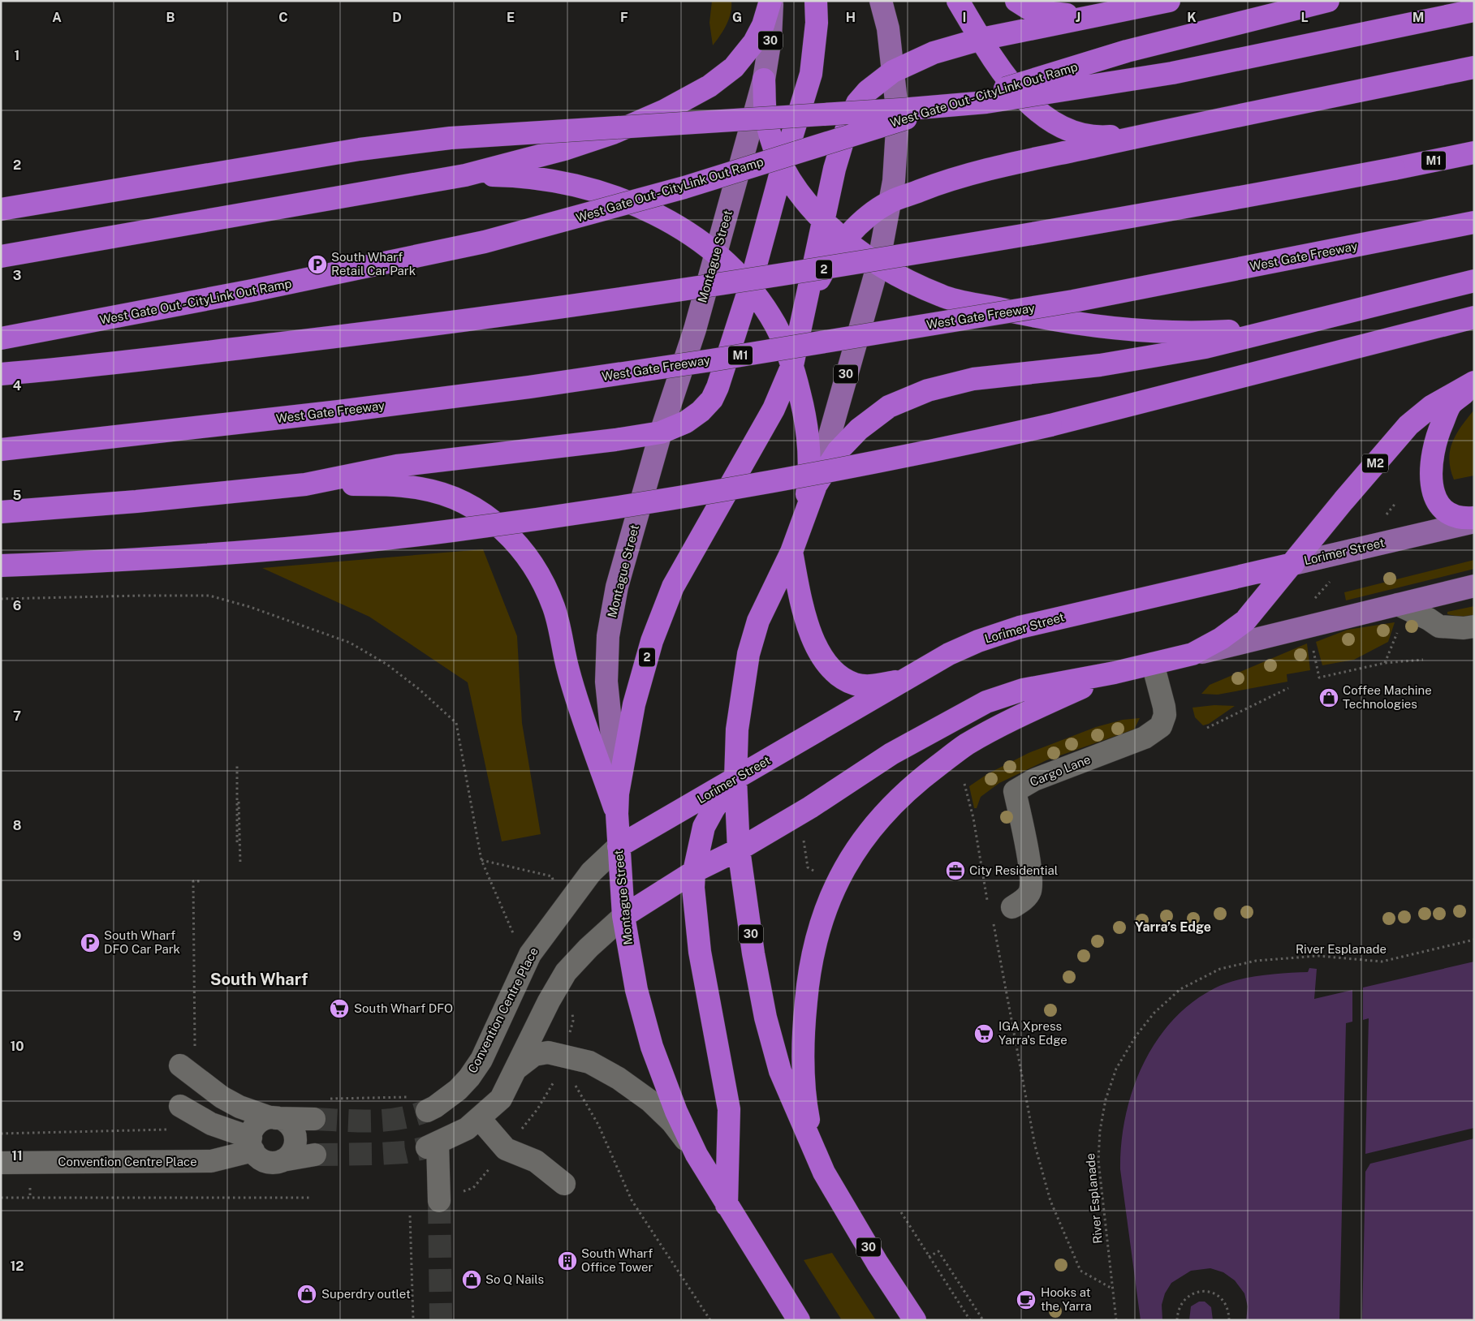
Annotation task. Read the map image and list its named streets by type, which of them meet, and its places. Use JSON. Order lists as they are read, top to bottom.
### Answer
{
  "streets": {
    "highway": [
      "30",
      "West Gate Out - CityLink Out Ramp",
      "M1",
      "Montague Street",
      "West Gate Freeway",
      "2",
      "M2",
      "Lorimer Street"
    ],
    "street": ["Cargo Lane", "Convention Centre Place"],
    "path": ["River Esplanade"]
  },
  "crossings": [
    ["30", "2"],
    ["30", "Lorimer Street"],
    ["Montague Street", "2"],
    ["Montague Street", "Lorimer Street"],
    ["Montague Street", "Convention Centre Place"],
    ["M2", "Lorimer Street"],
    ["Lorimer Street", "Convention Centre Place"]
  ],
  "districts": ["Yarra’s Edge", "South Wharf"],
  "places": {
    "parking": ["South Wharf Retail Car Park", "South Wharf DFO Car Park"],
    "shop": ["Coffee Machine Technologies", "So Q Nails", "Superdry outlet"],
    "office": ["City Residential"],
    "supermarket": ["South Wharf DFO", "IGA Xpress Yarra's Edge"],
    "building": ["South Wharf Office Tower"],
    "cafe": ["Hooks at the Yarra"]
  },
  "grid": {
    "columns": [
      "A",
      "B",
      "C",
      "D",
      "E",
      "F",
      "G",
      "H",
      "I",
      "J",
      "K",
      "L",
      "M"
    ],
    "rows": [
      "1",
      "2",
      "3",
      "4",
      "5",
      "6",
      "7",
      "8",
      "9",
      "10",
      "11",
      "12"
    ]
  }
}
